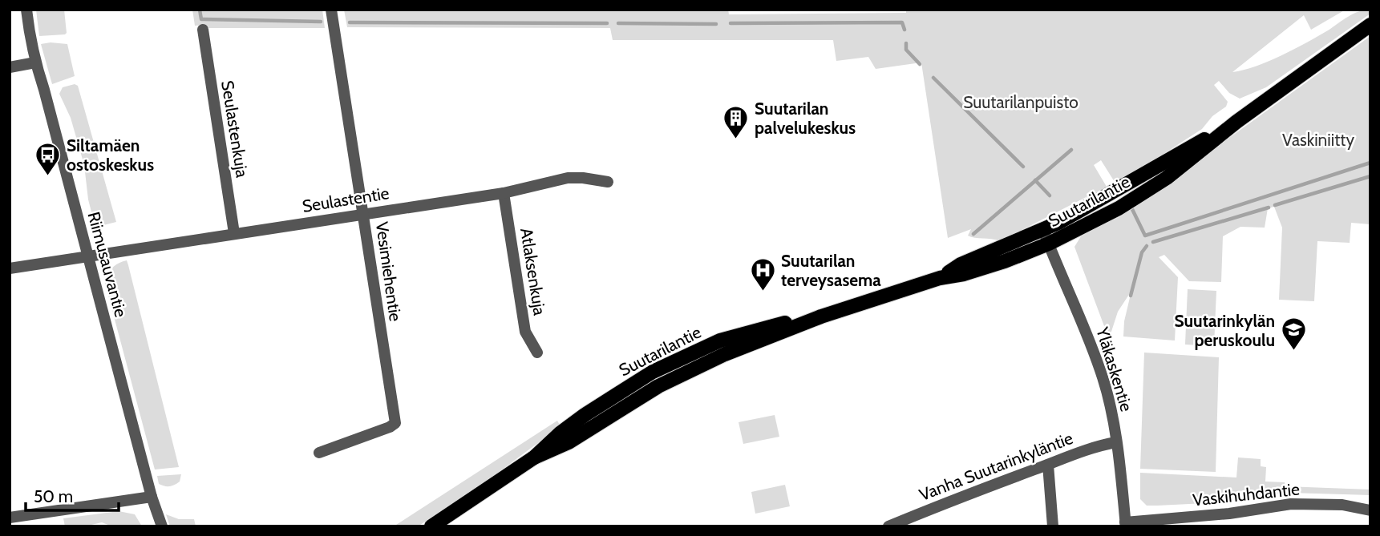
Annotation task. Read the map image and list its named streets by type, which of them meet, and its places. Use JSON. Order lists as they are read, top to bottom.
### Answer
{
  "streets": {
    "main road": ["Suutarilantie"],
    "street": [
      "Seulastenkuja",
      "Seulastentie",
      "Riimusauvantie",
      "Vesimiehentie",
      "Atlaksenkuja",
      "Yläkaskentie",
      "Vanha Suutarinkyläntie",
      "Vaskihuhdantie"
    ]
  },
  "crossings": [
    ["Seulastenkuja", "Seulastentie"],
    ["Seulastentie", "Riimusauvantie"],
    ["Seulastentie", "Vesimiehentie"],
    ["Seulastentie", "Atlaksenkuja"],
    ["Suutarilantie", "Yläkaskentie"],
    ["Yläkaskentie", "Vanha Suutarinkyläntie"],
    ["Yläkaskentie", "Vaskihuhdantie"]
  ],
  "parks": ["Suutarilanpuisto", "Vaskiniitty"],
  "places": {
    "building": ["Suutarilan palvelukeskus"],
    "bus stop": ["Siltamäen ostoskeskus"],
    "hospital": ["Suutarilan terveysasema"],
    "school or university": ["Suutarinkylän peruskoulu"]
  },
  "scale_bar": "50 m"
}
